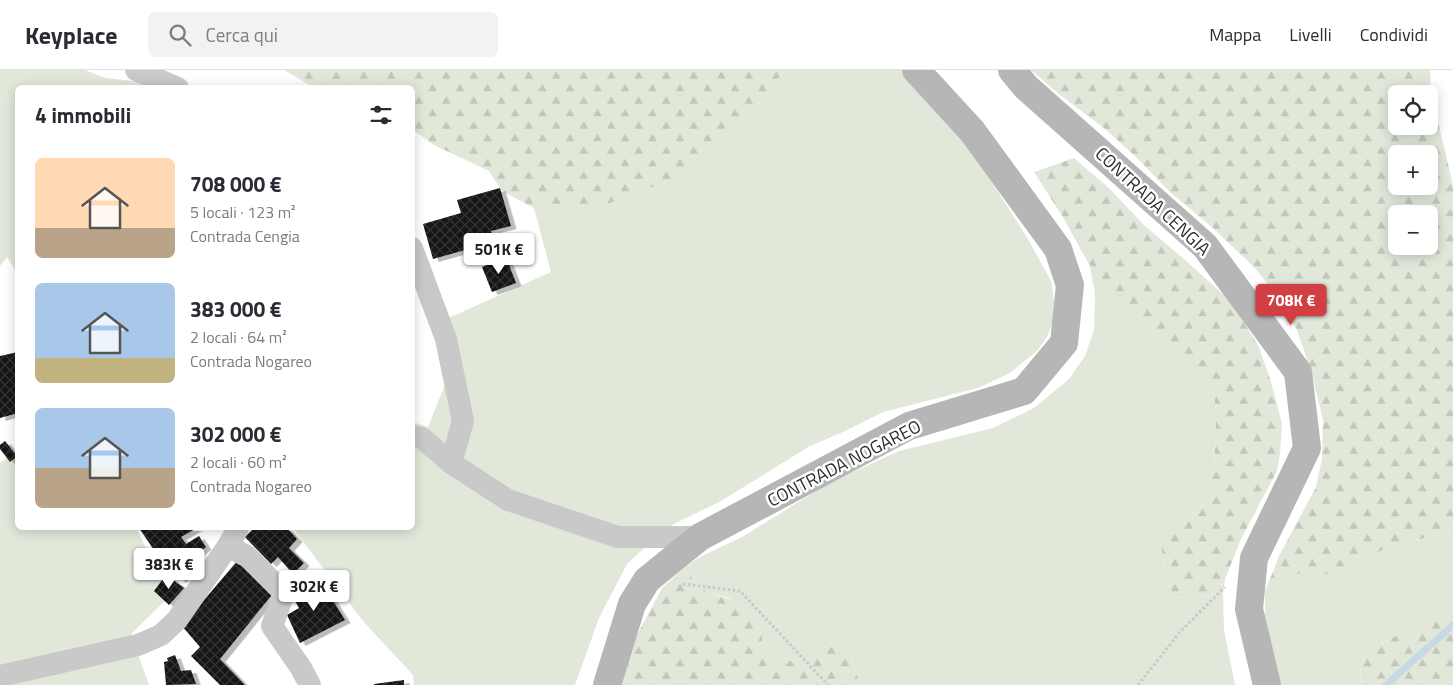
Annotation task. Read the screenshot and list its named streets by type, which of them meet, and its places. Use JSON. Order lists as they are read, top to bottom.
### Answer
{
  "streets": {
    "street": ["CONTRADA CENGIA", "CONTRADA NOGAREO"]
  },
  "page": {
    "header": "Keyplace",
    "search": "Cerca qui",
    "nav": ["Mappa", "Livelli", "Condividi"],
    "map_buttons": ["+", "−"],
    "heading": "4 immobili",
    "list": [
      {
        "name": "708 000 €",
        "note": "5 locali · 123 m² · Contrada Cengia"
      },
      {
        "name": "383 000 €",
        "note": "2 locali · 64 m² · Contrada Nogareo"
      },
      {
        "name": "302 000 €",
        "note": "2 locali · 60 m² · Contrada Nogareo"
      }
    ],
    "price": [
      "501K €",
      "708K €",
      "383K €",
      "302K €"
    ]
  }
}
